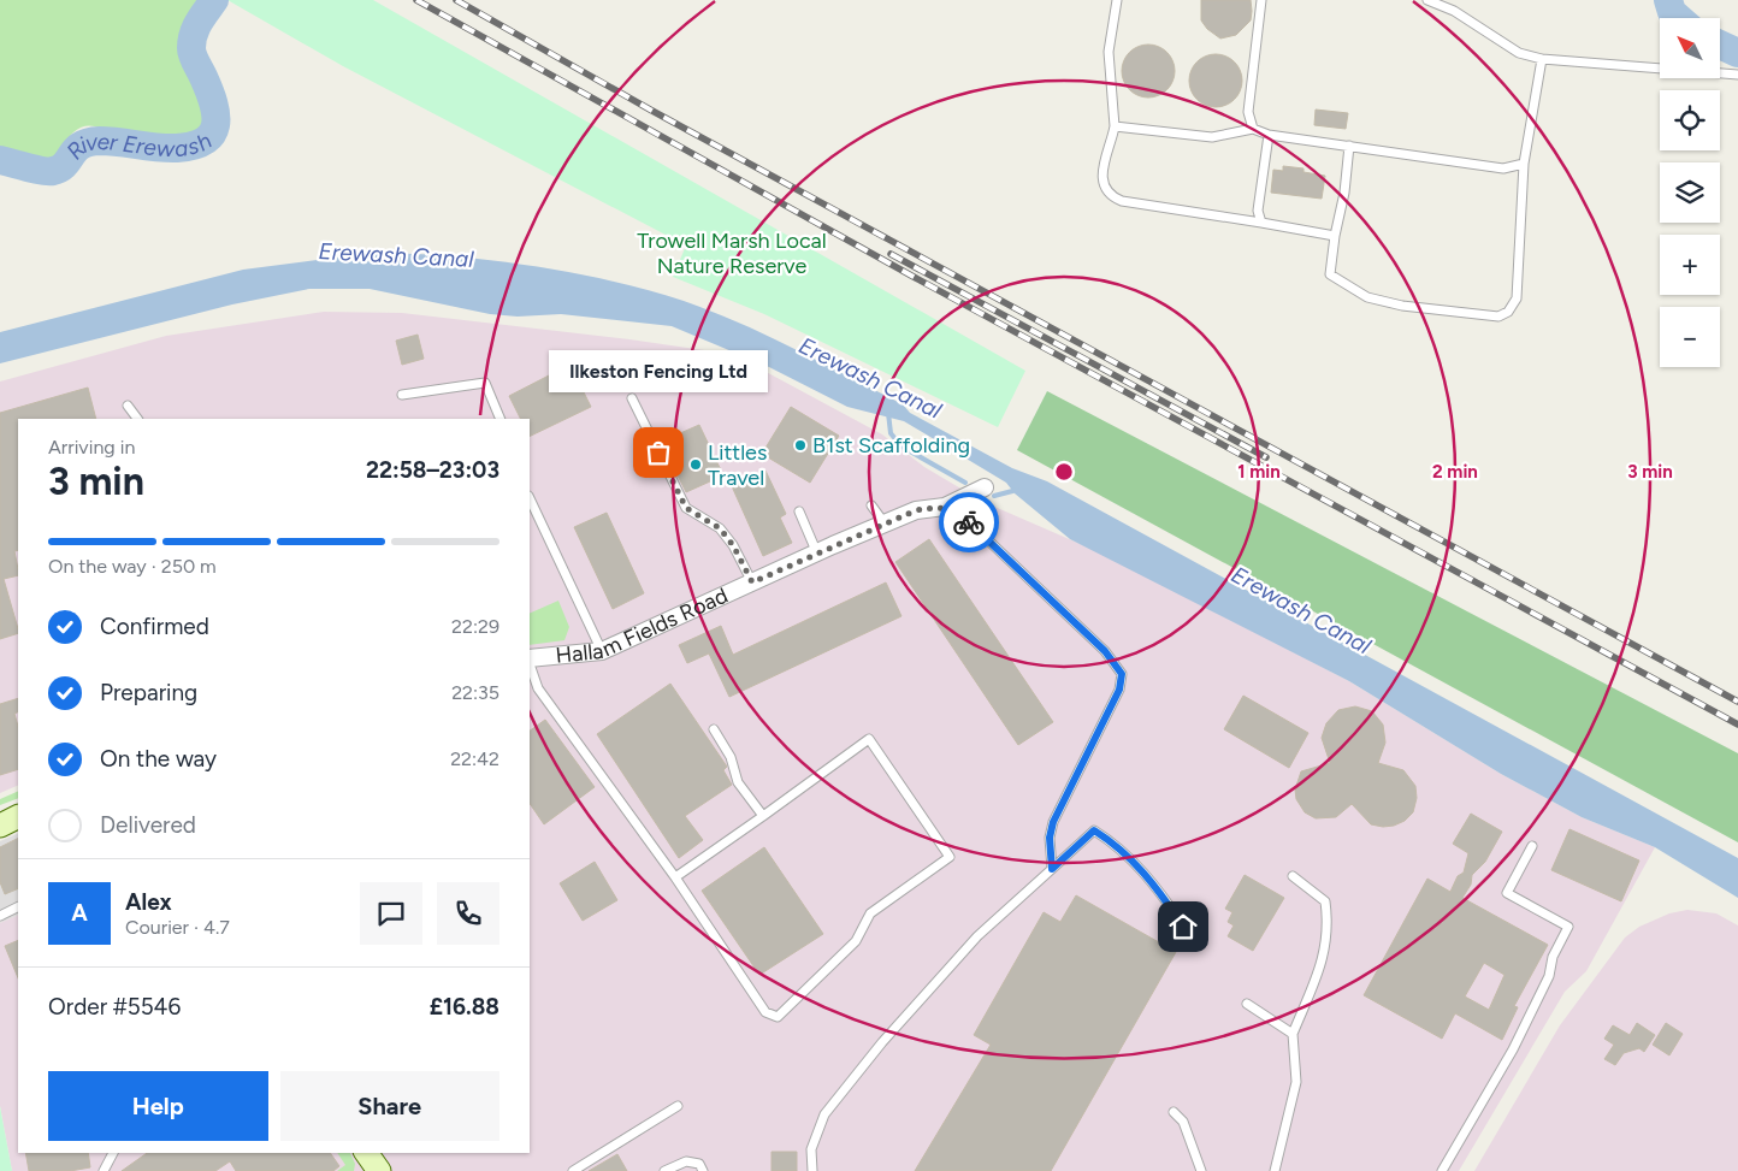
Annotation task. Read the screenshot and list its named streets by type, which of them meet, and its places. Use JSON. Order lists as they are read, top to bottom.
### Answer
{
  "streets": {
    "street": ["Hallam Fields Road"]
  },
  "water": ["River Erewash", "Erewash Canal"],
  "parks": ["Trowell Marsh Local Nature Reserve"],
  "places": ["B1st Scaffolding", "Ilkeston Fencing Ltd", "Littles Travel"],
  "north": "top left",
  "page": {
    "map_buttons": ["+", "−"],
    "bubble": "Ilkeston Fencing Ltd",
    "heading": ["3 min", "Arriving in", "22:58–23:03"],
    "panel": [
      "Alex",
      "Courier · 4.7",
      "Order #5546",
      "£16.88"
    ],
    "bar": "On the way · 250 m",
    "list": [
      ["Confirmed", "22:29"],
      ["Preparing", "22:35"],
      ["On the way", "22:42"],
      "Delivered"
    ],
    "round": "A",
    "buttons": ["Help", "Share"]
  },
  "rings": ["1 min", "2 min", "3 min"]
}
